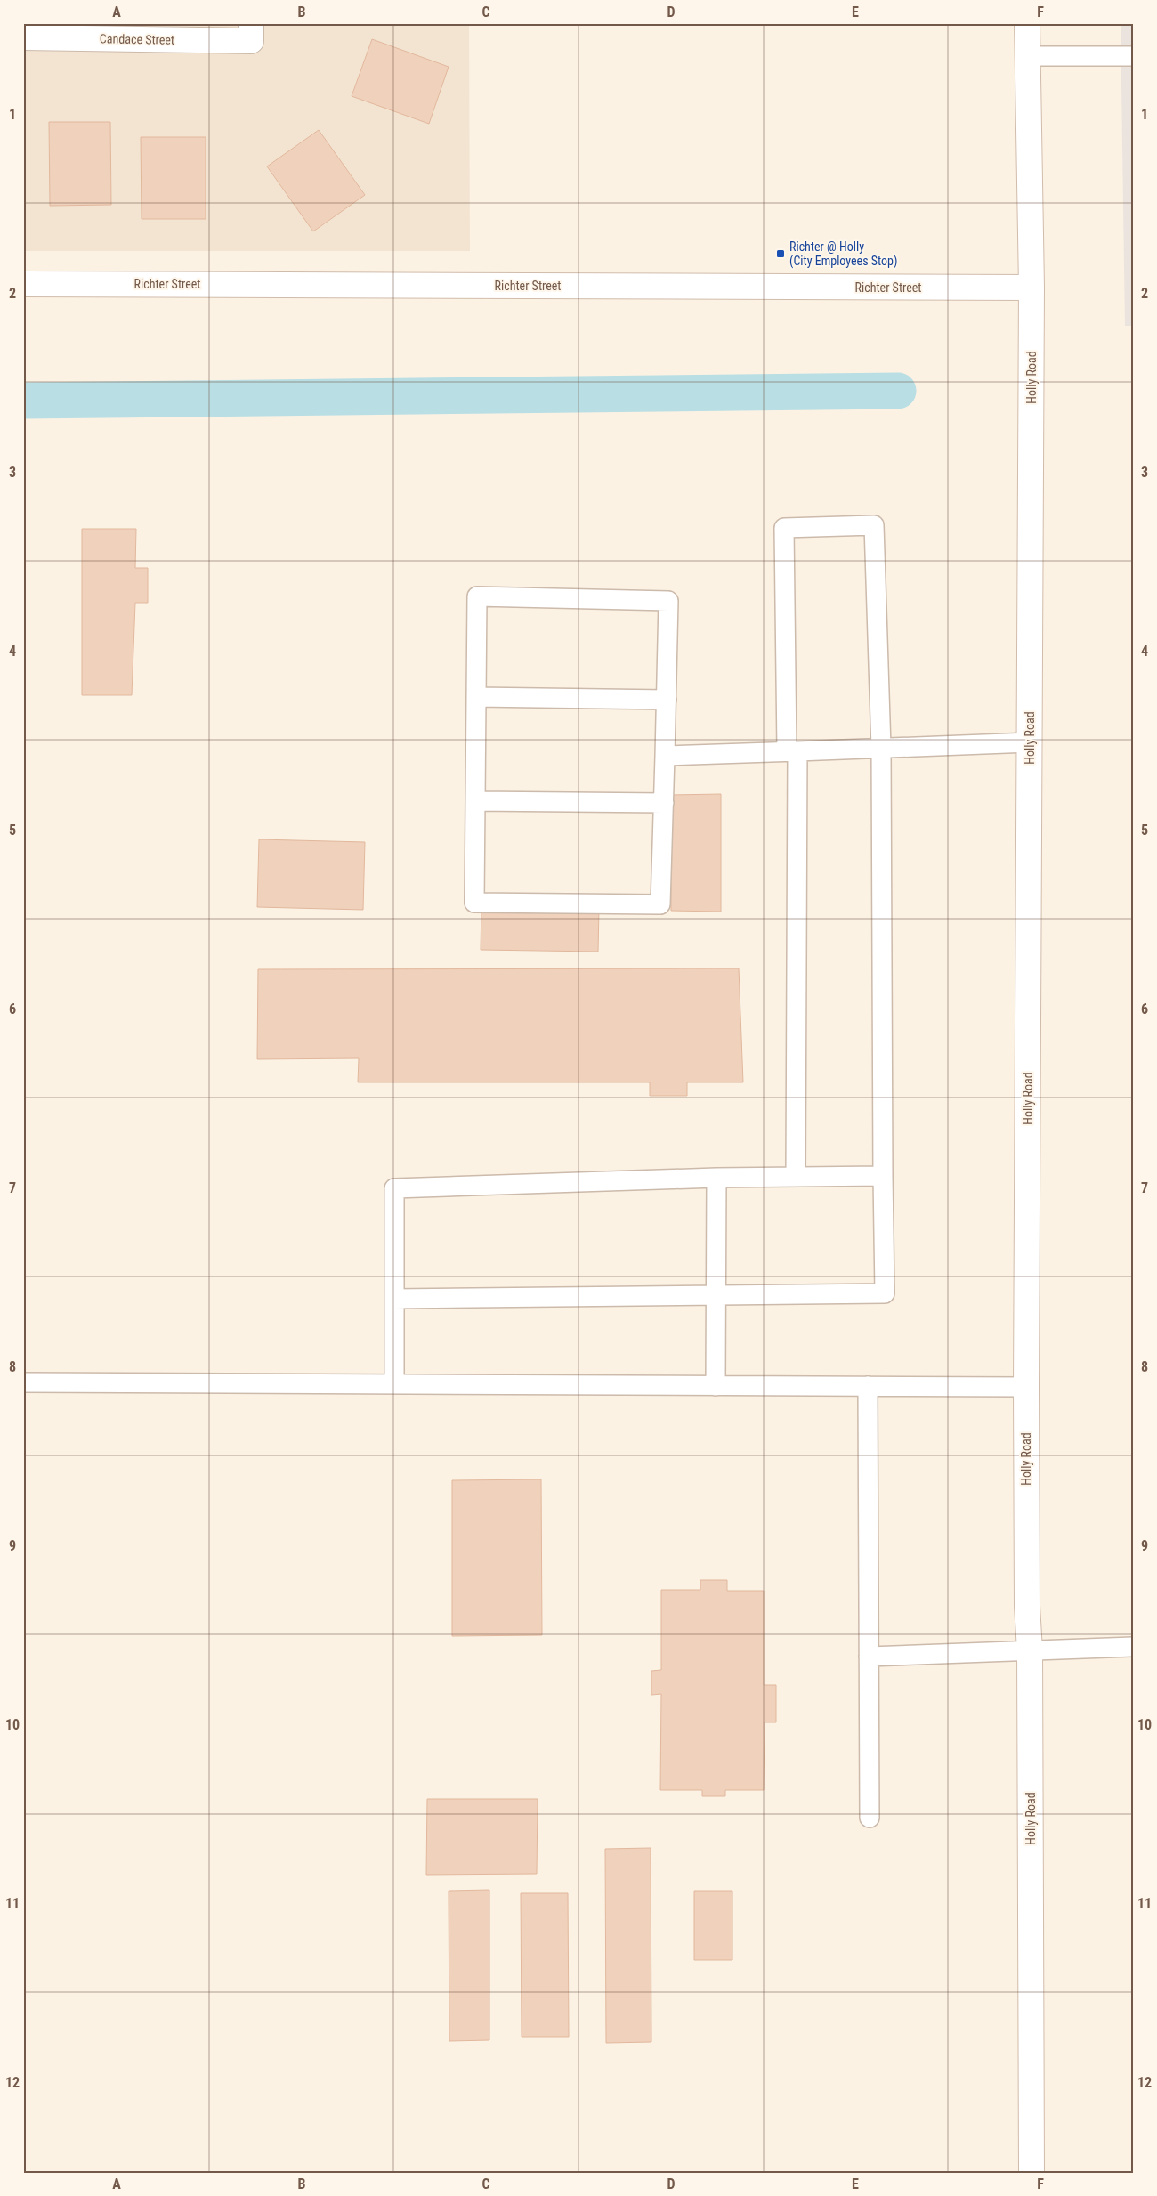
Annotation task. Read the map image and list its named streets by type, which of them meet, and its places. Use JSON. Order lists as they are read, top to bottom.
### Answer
{
  "streets": {
    "main road": ["Candace Street", "Richter Street", "Holly Road"]
  },
  "crossings": [
    ["Richter Street", "Holly Road"]
  ],
  "places": {
    "transit": ["Richter @ Holly (City Employees Stop)"]
  },
  "grid": {
    "columns": [
      "A",
      "B",
      "C",
      "D",
      "E",
      "F"
    ],
    "rows": [
      "1",
      "2",
      "3",
      "4",
      "5",
      "6",
      "7",
      "8",
      "9",
      "10",
      "11",
      "12"
    ]
  }
}
